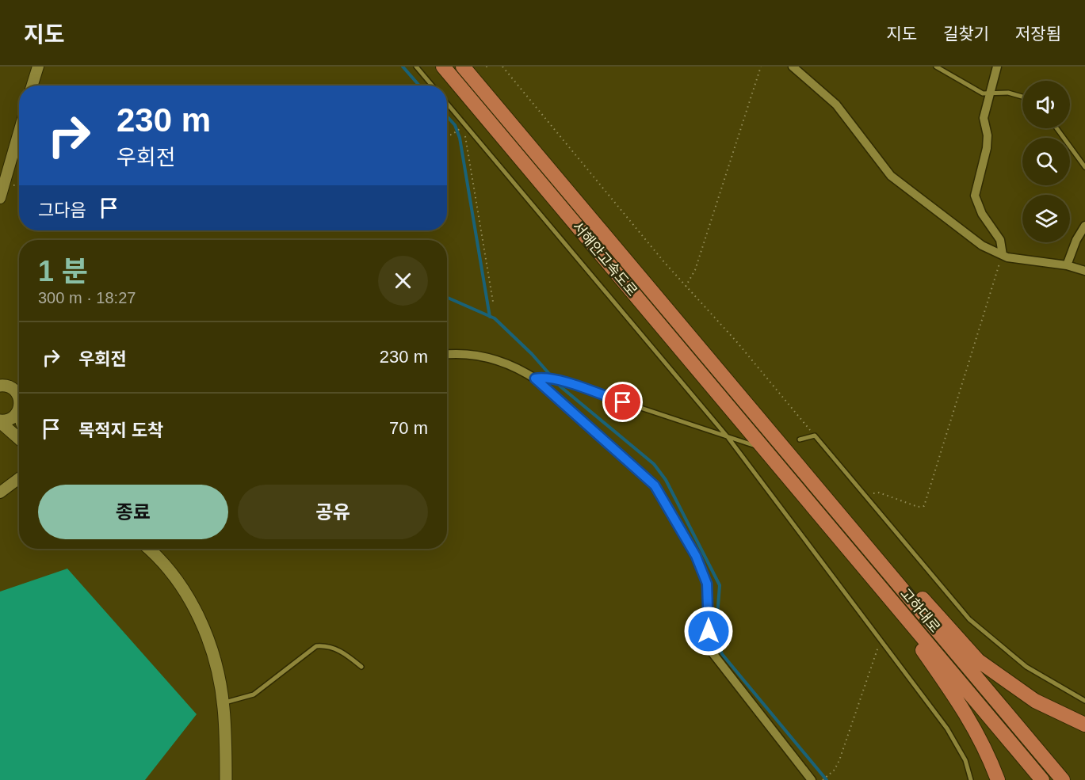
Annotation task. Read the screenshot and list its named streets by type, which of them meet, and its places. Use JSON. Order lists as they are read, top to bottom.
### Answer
{
  "streets": {
    "highway": ["서해안고속도로", "고하대로"]
  },
  "crossings": [
    ["서해안고속도로", "고하대로"]
  ],
  "page": {
    "header": "지도",
    "nav": ["지도", "길찾기", "저장됨"],
    "turn": ["230 m", "우회전"],
    "then": "그다음",
    "heading": ["1 분", "300 m · 18:27"],
    "list": [
      {
        "name": "우회전",
        "value": "230 m"
      },
      {
        "name": "목적지 도착",
        "value": "70 m"
      }
    ],
    "buttons": ["종료", "공유"]
  }
}
